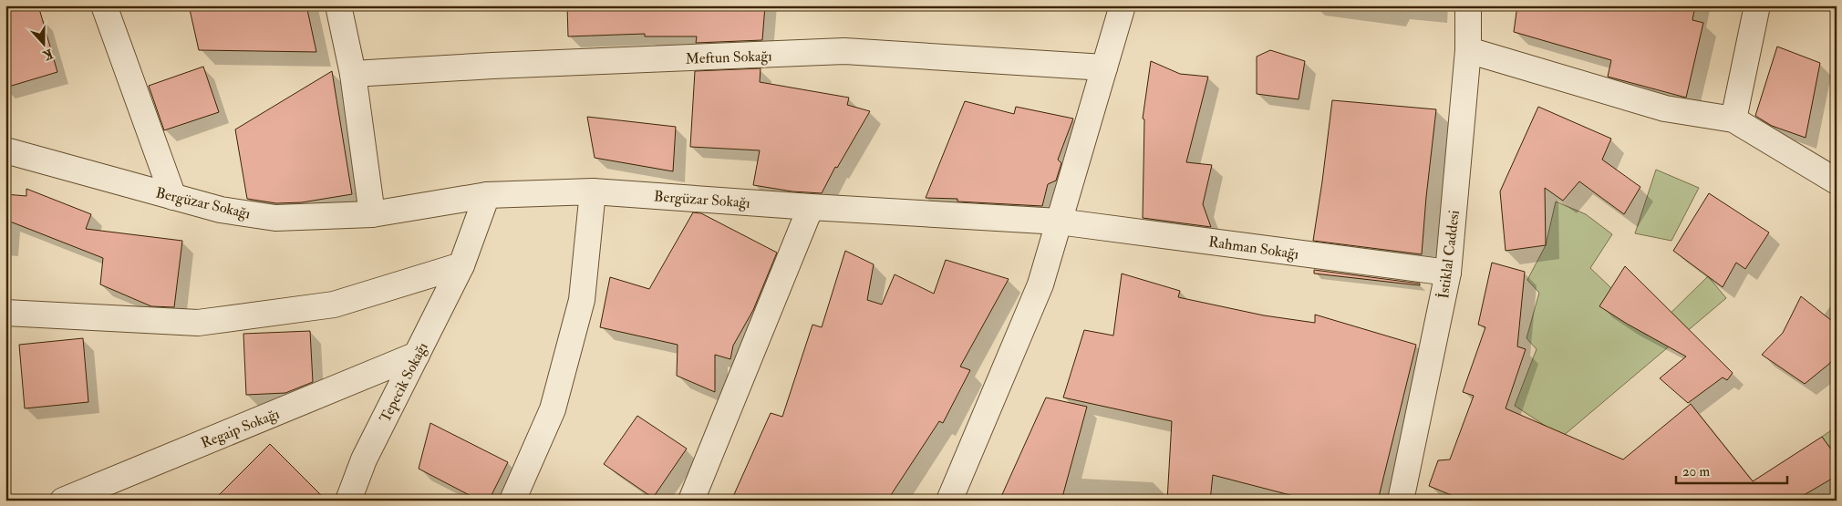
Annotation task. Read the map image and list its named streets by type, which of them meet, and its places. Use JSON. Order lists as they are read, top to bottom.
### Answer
{
  "streets": {
    "street": [
      "Meftun Sokağı",
      "Bergüzar Sokağı",
      "Rahman Sokağı",
      "İstiklal Caddesi",
      "Tepecik Sokağı",
      "Regaip Sokağı"
    ]
  },
  "crossings": [
    ["Bergüzar Sokağı", "Rahman Sokağı"],
    ["Bergüzar Sokağı", "Tepecik Sokağı"],
    ["Rahman Sokağı", "İstiklal Caddesi"],
    ["Tepecik Sokağı", "Regaip Sokağı"]
  ],
  "scale_bar": "20 m",
  "north": "bottom"
}
